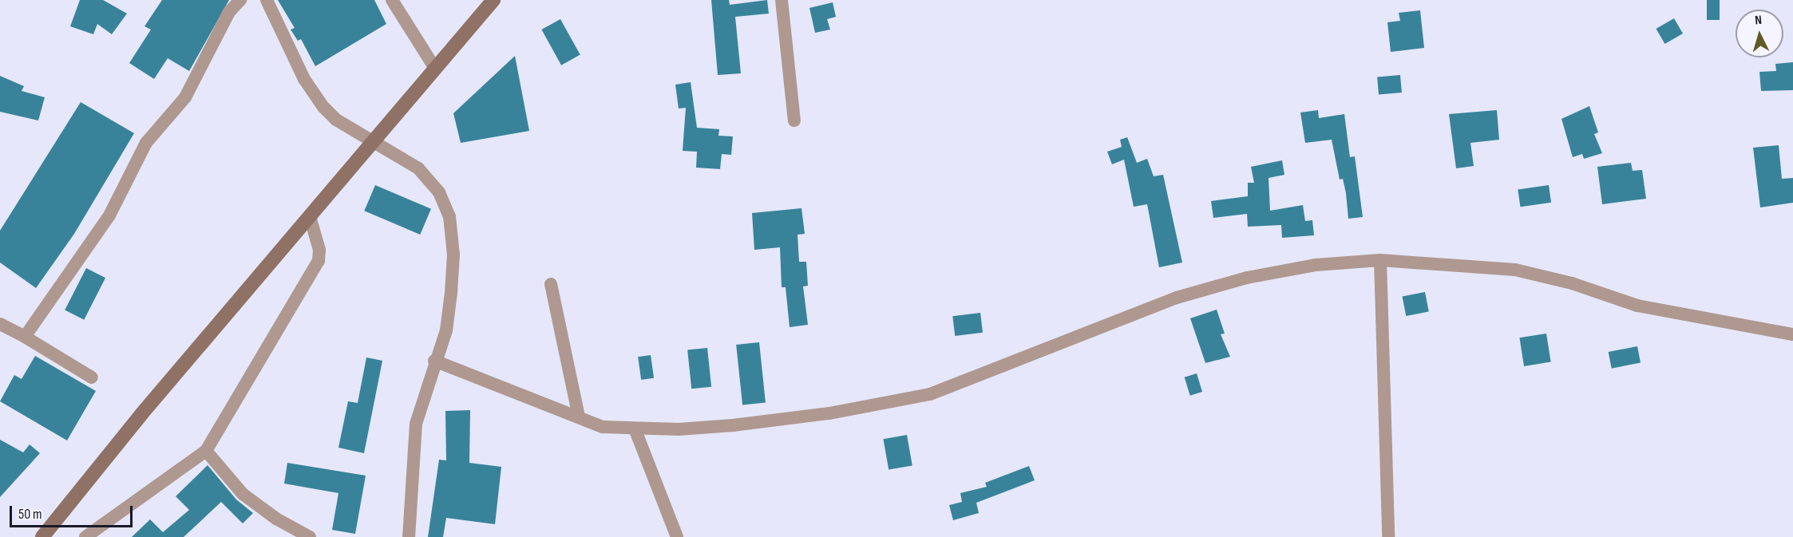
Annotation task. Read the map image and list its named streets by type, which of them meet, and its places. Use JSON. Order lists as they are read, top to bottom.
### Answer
{
  "scale_bar": "50 m",
  "north": "top"
}
